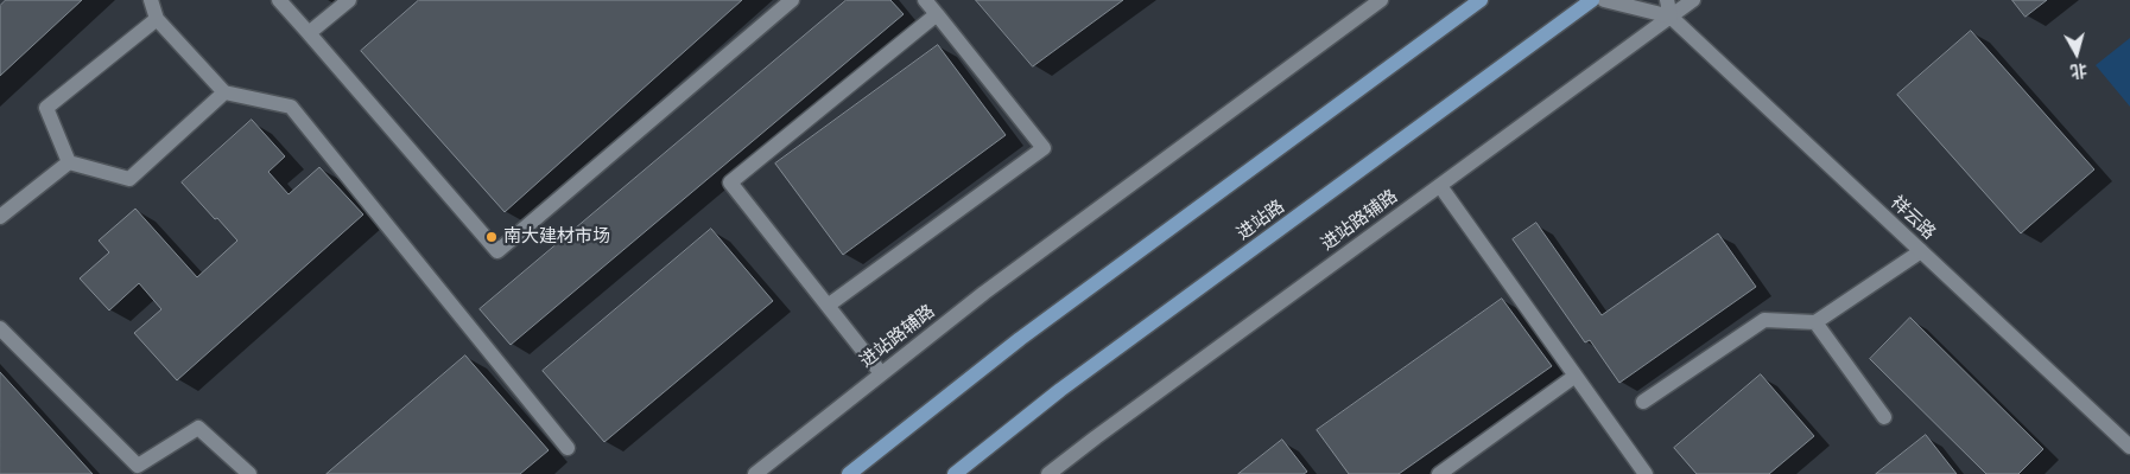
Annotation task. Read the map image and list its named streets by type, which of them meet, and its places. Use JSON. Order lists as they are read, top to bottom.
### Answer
{
  "streets": {
    "main road": ["进站路"],
    "street": ["祥云路", "进站路辅路"]
  },
  "crossings": [
    ["祥云路", "进站路辅路"]
  ],
  "places": ["南大建材市场"],
  "north": "bottom"
}
